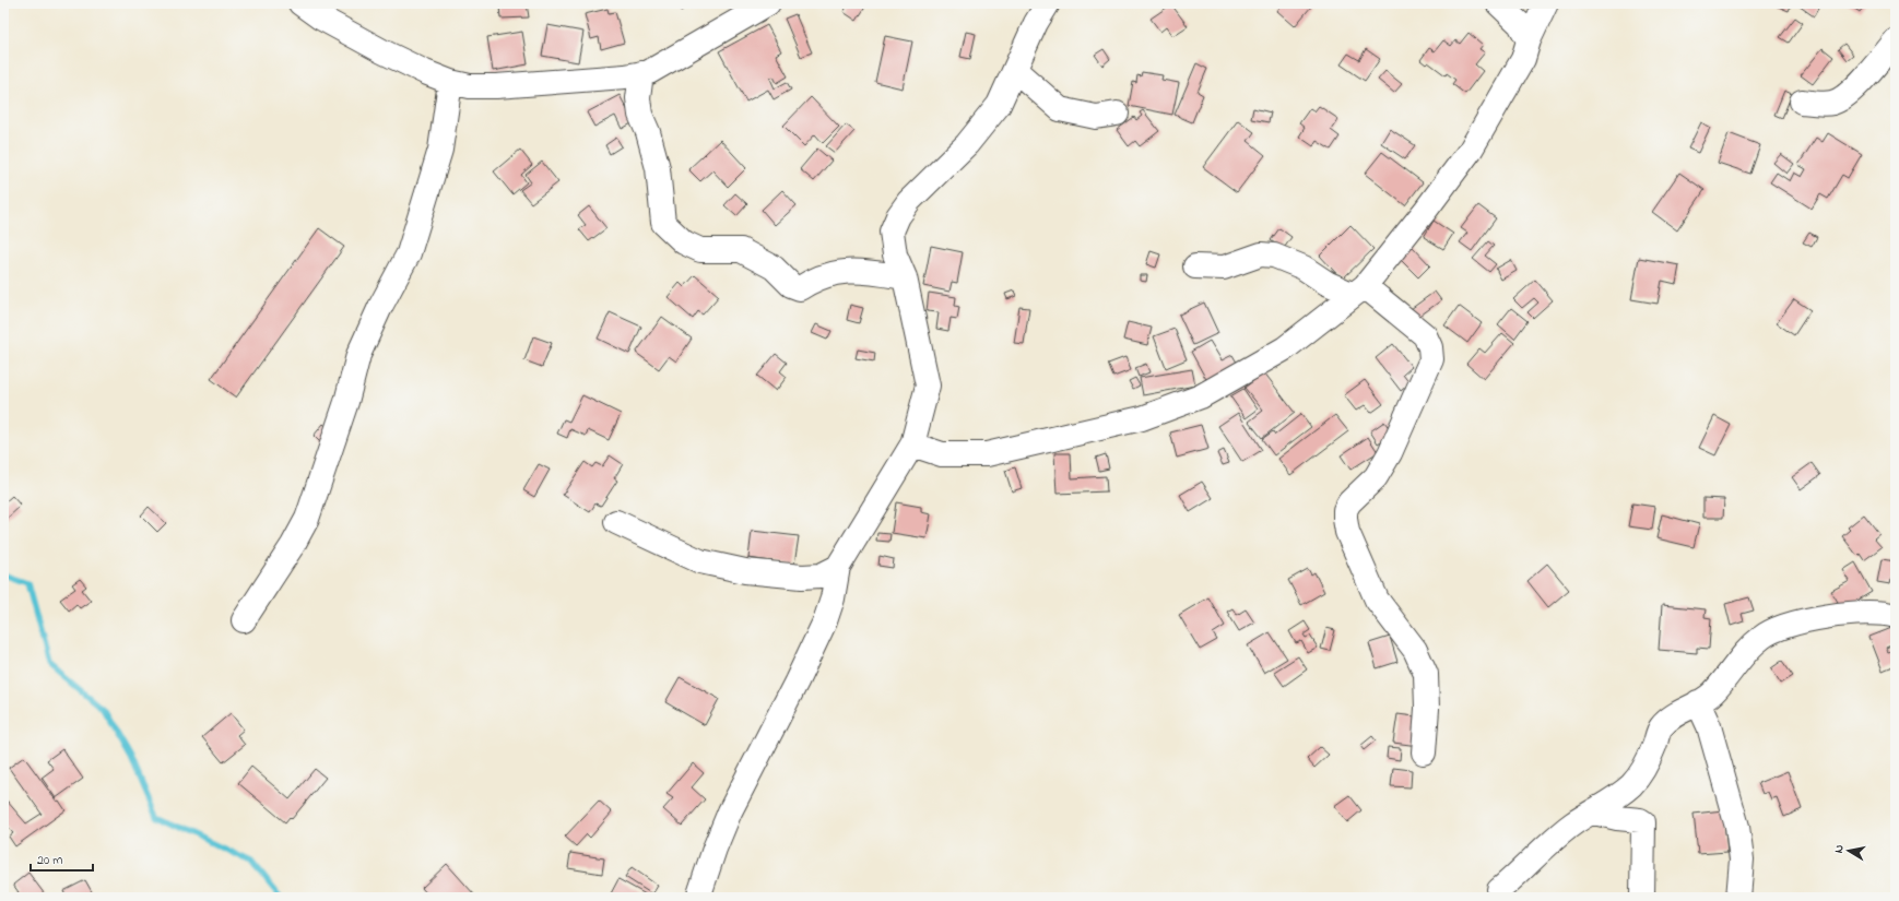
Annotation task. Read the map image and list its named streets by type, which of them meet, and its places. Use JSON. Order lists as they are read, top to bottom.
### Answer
{
  "scale_bar": "20 m",
  "north": "left"
}
